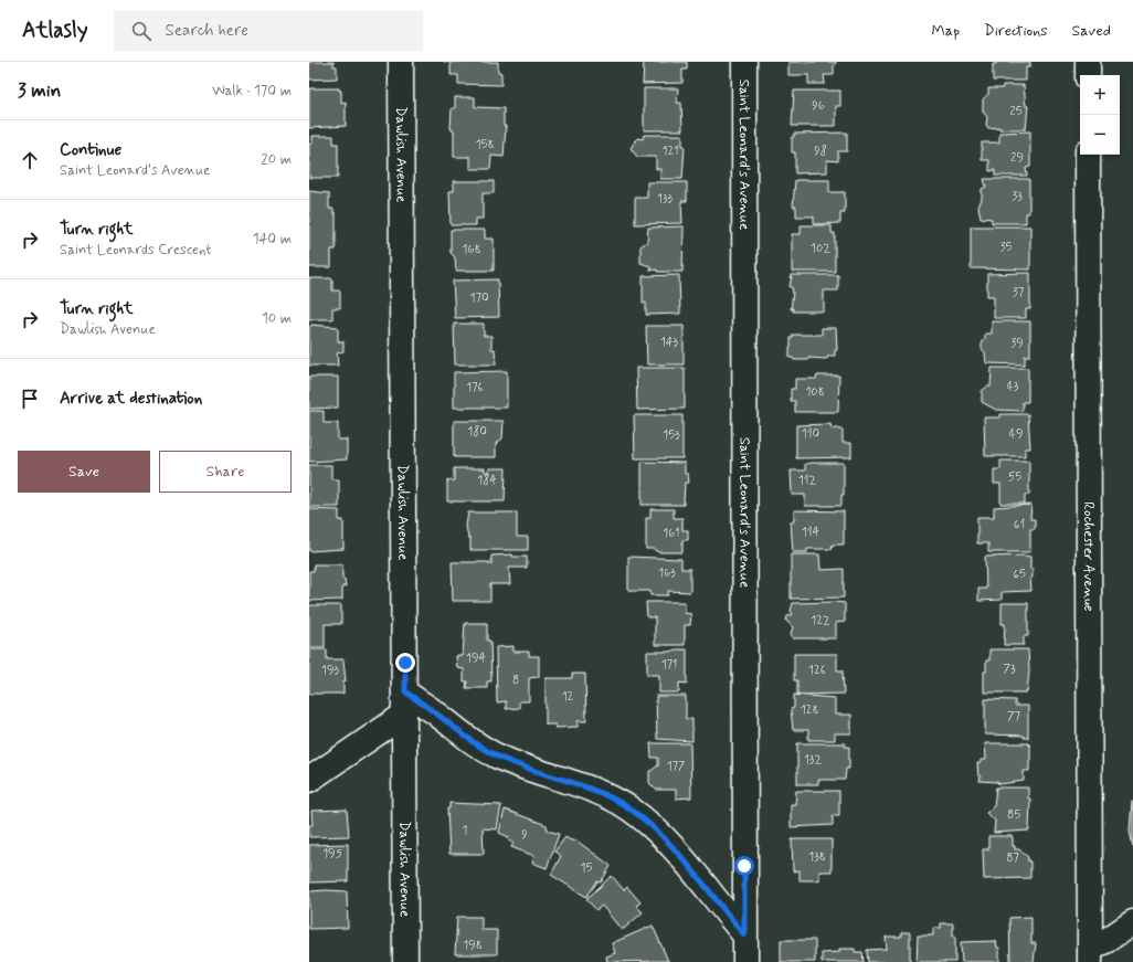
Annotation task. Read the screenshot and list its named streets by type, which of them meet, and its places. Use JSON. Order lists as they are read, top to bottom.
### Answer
{
  "streets": {
    "street": ["Dawlish Avenue", "Saint Leonard's Avenue", "Rochester Avenue"]
  },
  "house_numbers": [
    "96",
    "25",
    "158",
    "121",
    "98",
    "29",
    "33",
    "133",
    "35",
    "102",
    "168",
    "37",
    "170",
    "143",
    "39",
    "43",
    "176",
    "108",
    "180",
    "110",
    "49",
    "153",
    "55",
    "184",
    "112",
    "61",
    "114",
    "161",
    "163",
    "65",
    "122",
    "194",
    "171",
    "73",
    "193",
    "126",
    "8",
    "12",
    "128",
    "77",
    "132",
    "177",
    "85",
    "1",
    "9",
    "195",
    "138",
    "87",
    "15",
    "198"
  ],
  "page": {
    "header": "Atlasly",
    "search": "Search here",
    "nav": ["Map", "Directions", "Saved"],
    "heading": ["3 min", "Walk · 170 m"],
    "map_buttons": ["+", "−"],
    "list": [
      ["Continue", "Saint Leonard's Avenue", "20 m"],
      ["Turn right", "Saint Leonards Crescent", "140 m"],
      ["Turn right", "Dawlish Avenue", "10 m"],
      "Arrive at destination"
    ],
    "buttons": ["Save", "Share"]
  }
}
